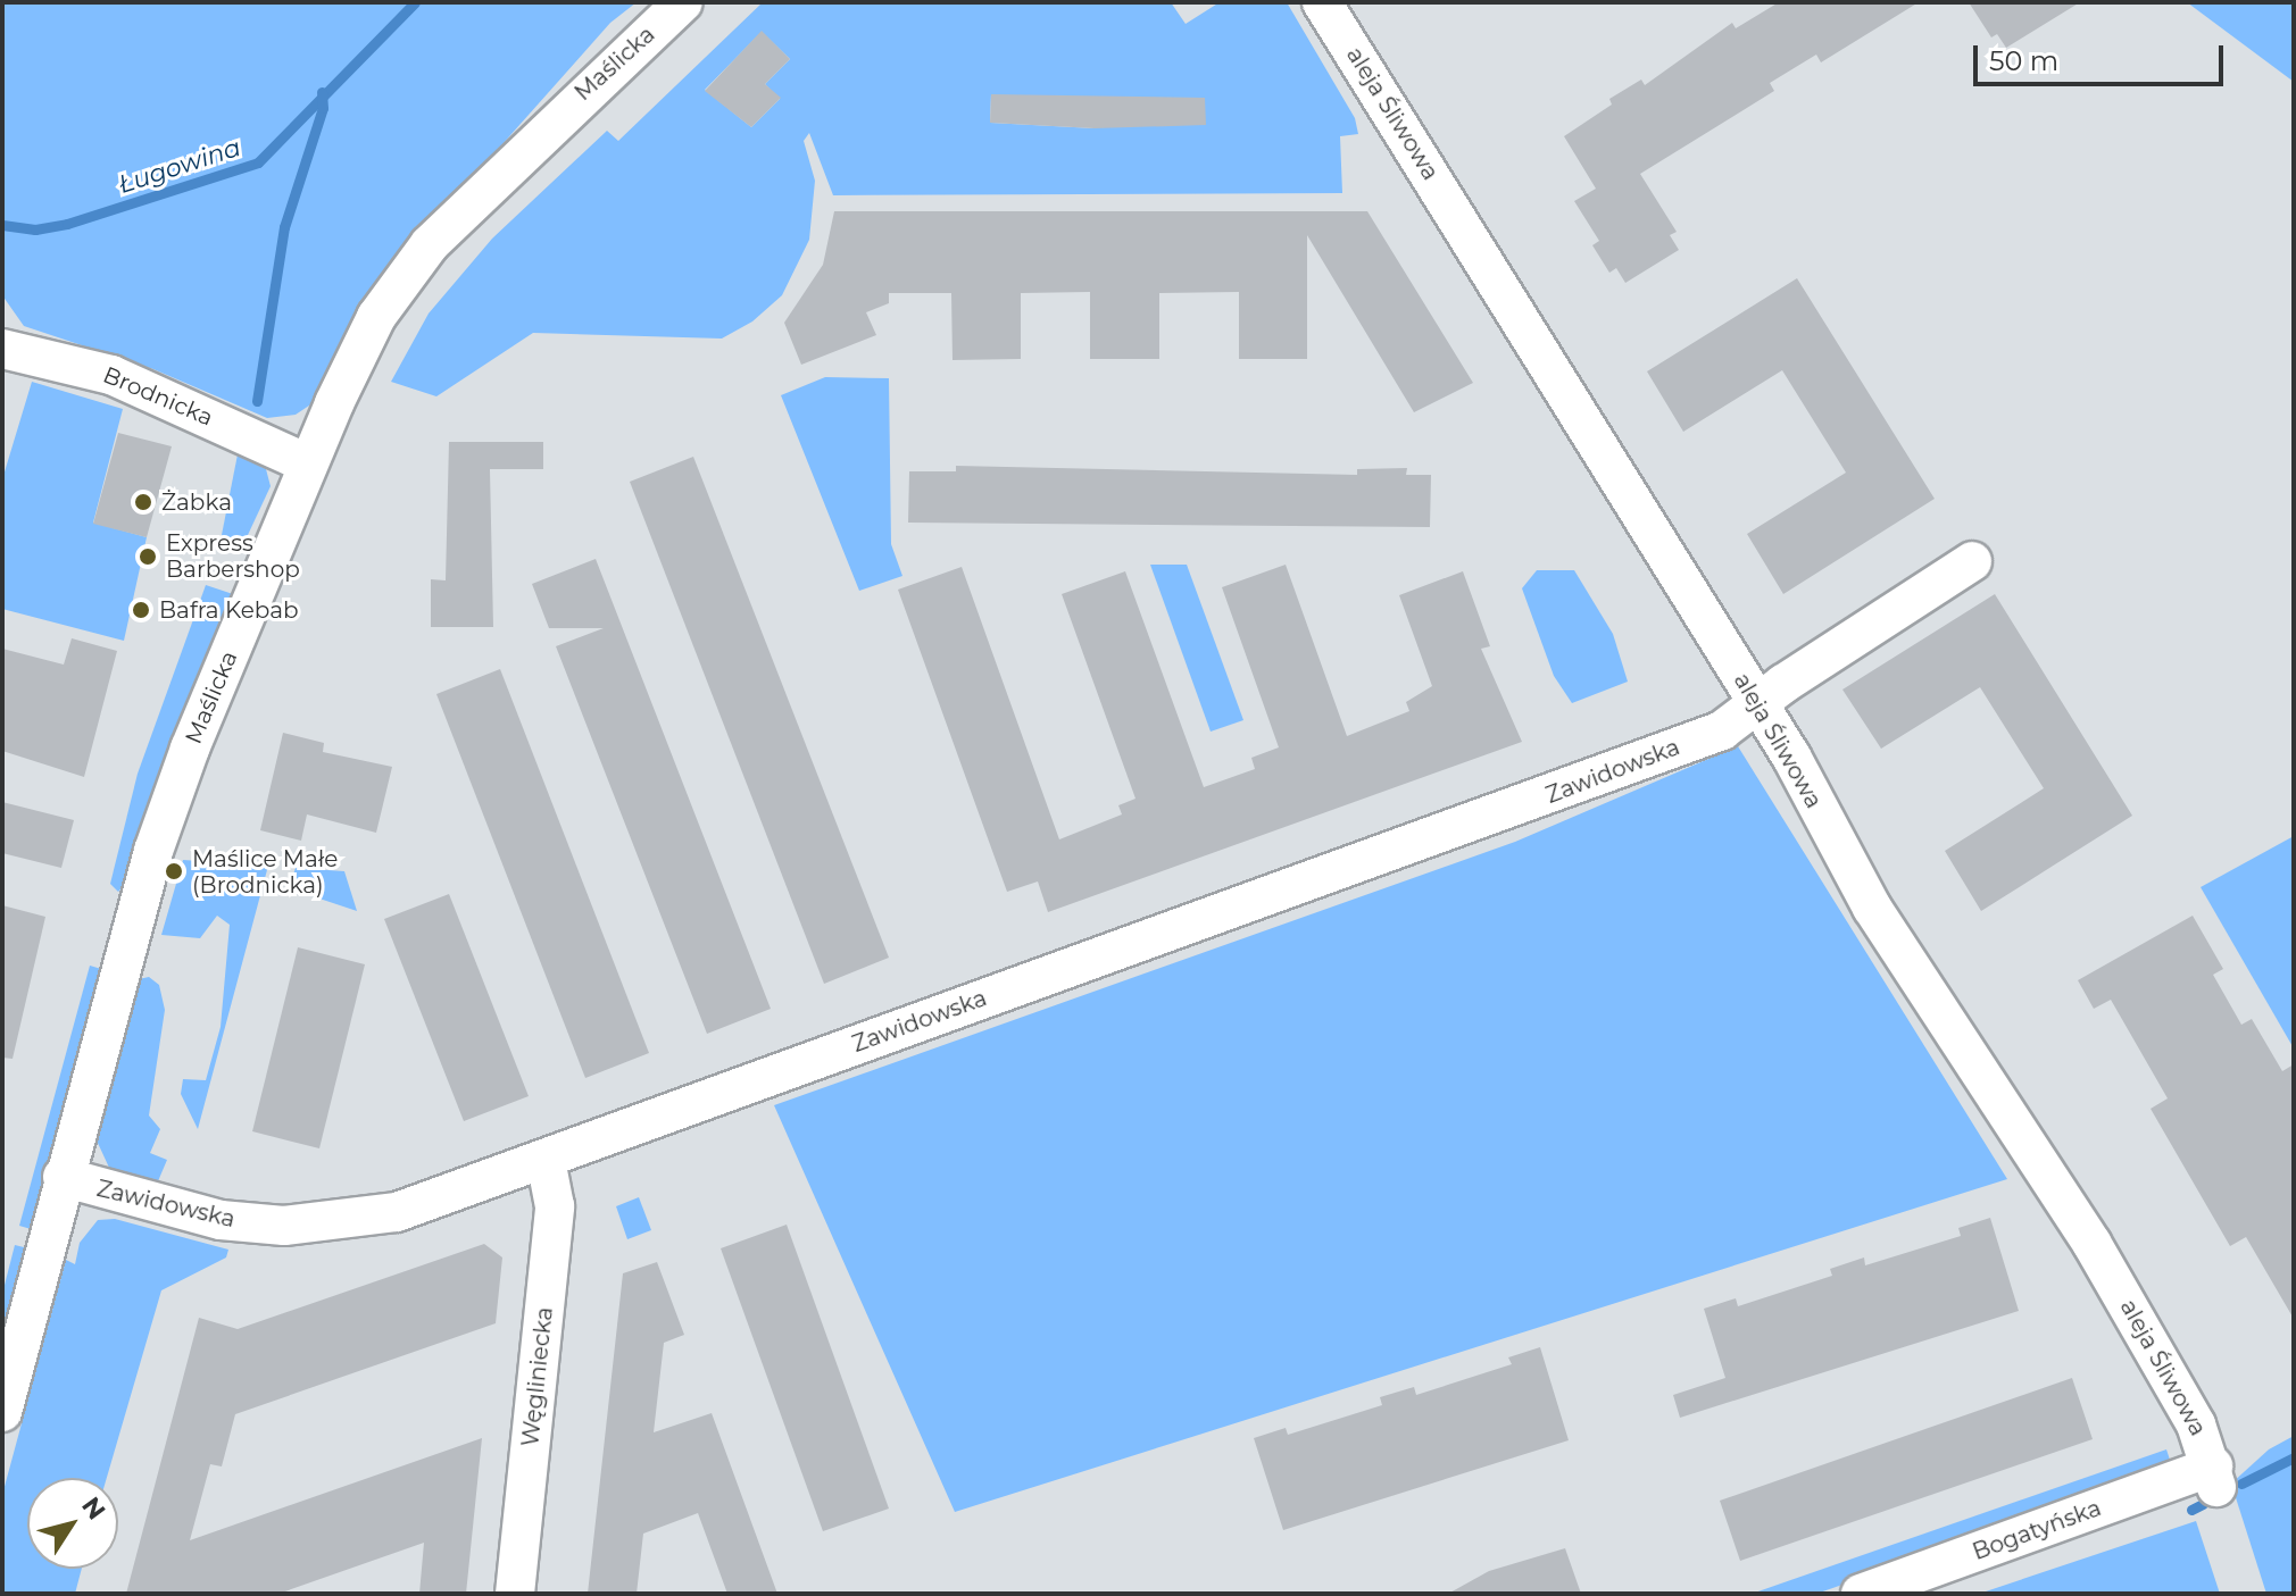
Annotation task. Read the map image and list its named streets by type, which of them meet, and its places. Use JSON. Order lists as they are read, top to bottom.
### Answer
{
  "streets": {
    "street": [
      "Maślicka",
      "aleja Śliwowa",
      "Brodnicka",
      "Zawidowska",
      "Węgliniecka",
      "Bogatyńska"
    ]
  },
  "crossings": [
    ["Maślicka", "Brodnicka"],
    ["Maślicka", "Zawidowska"],
    ["aleja Śliwowa", "Zawidowska"],
    ["aleja Śliwowa", "Bogatyńska"],
    ["Zawidowska", "Węgliniecka"]
  ],
  "water": ["Ługowina"],
  "places": [
    "Żabka",
    "Express Barbershop",
    "Bafra Kebab",
    "Maślice Małe (Brodnicka)"
  ],
  "scale_bar": "50 m",
  "north": "top right"
}
